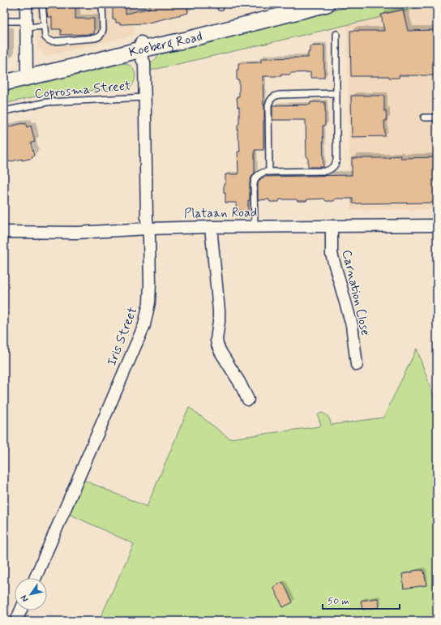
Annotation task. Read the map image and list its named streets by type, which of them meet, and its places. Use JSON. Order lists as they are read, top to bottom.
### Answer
{
  "streets": {
    "main road": ["Koeberg Road"],
    "street": ["Plataan Road", "Carnation Close", "Iris Street"],
    "lane": ["Coprosma Street"]
  },
  "crossings": [
    ["Koeberg Road", "Iris Street"],
    ["Coprosma Street", "Iris Street"],
    ["Plataan Road", "Carnation Close"],
    ["Plataan Road", "Iris Street"]
  ],
  "scale_bar": "50 m",
  "north": "bottom left"
}
